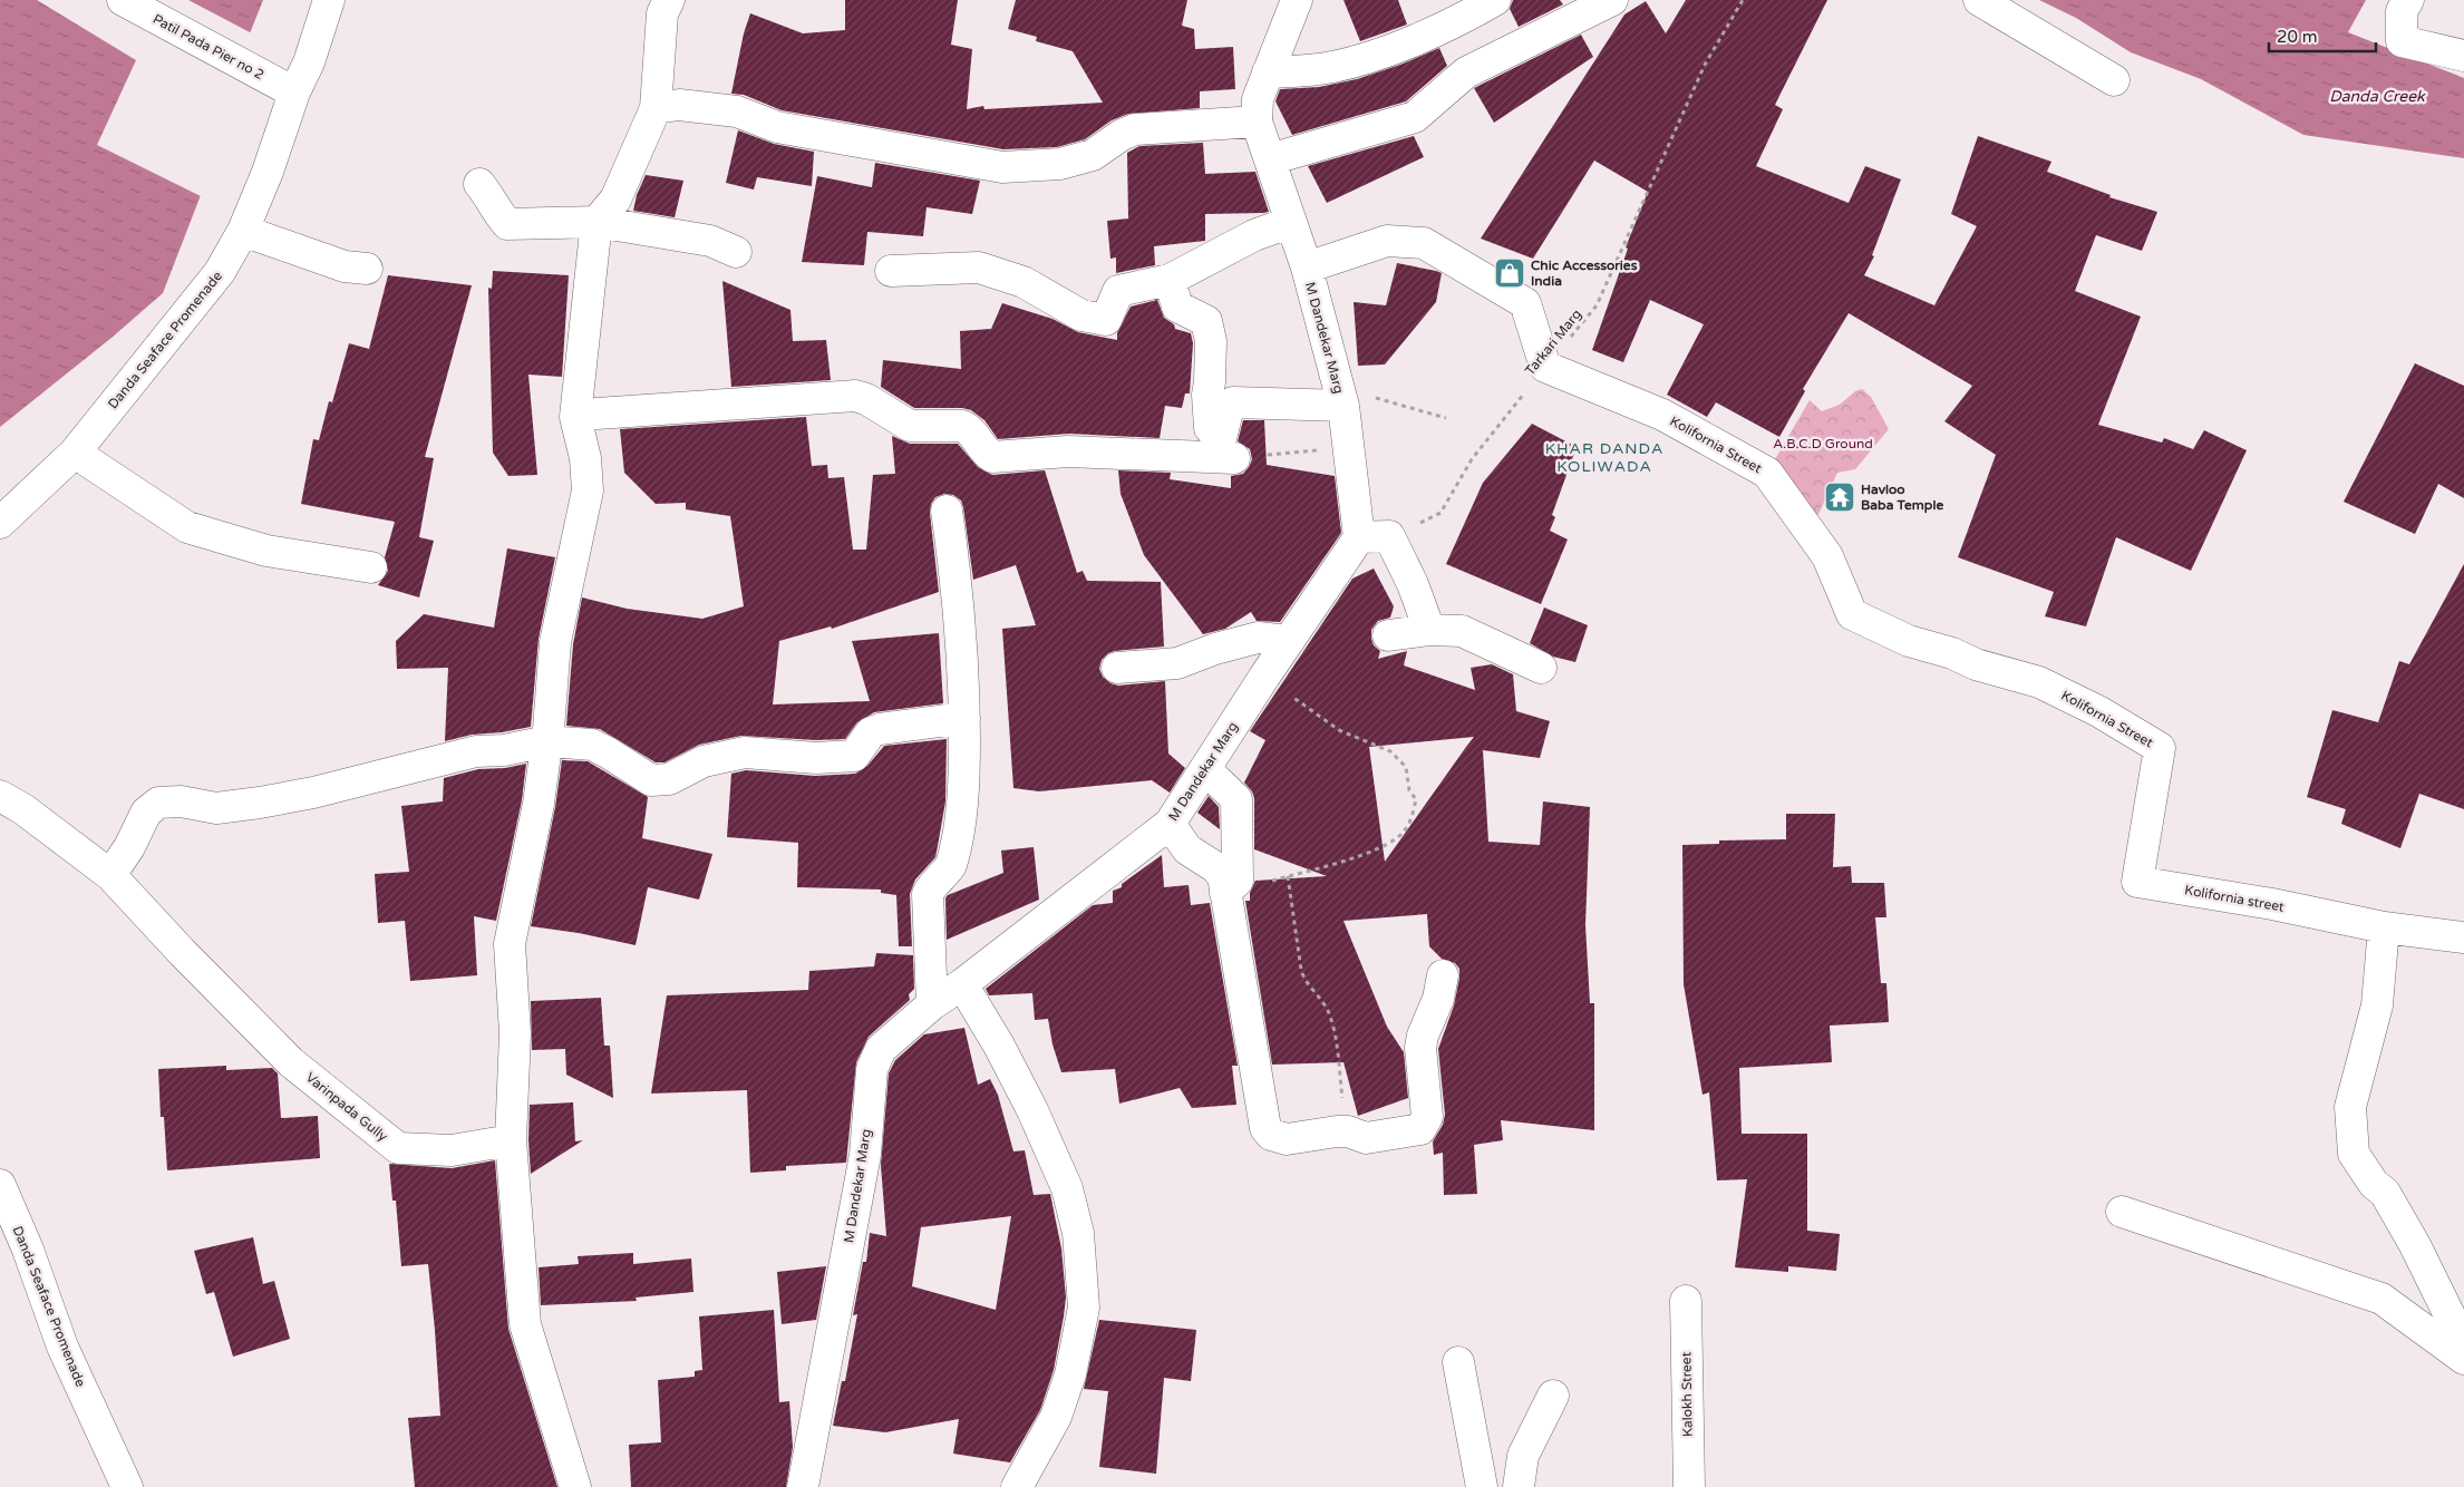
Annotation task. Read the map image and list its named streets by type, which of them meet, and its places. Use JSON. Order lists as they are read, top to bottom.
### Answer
{
  "streets": {
    "street": [
      "Patil Pada Pier no 2",
      "M Dandekar Marg",
      "Danda Seaface Promenade",
      "Kolifornia Street",
      "Kolifornia street",
      "Varinpada Gully",
      "Kalokh Street"
    ],
    "path": ["Tarkari Marg"]
  },
  "crossings": [
    ["Patil Pada Pier no 2", "Danda Seaface Promenade"],
    ["M Dandekar Marg", "Tarkari Marg"],
    ["Tarkari Marg", "Kolifornia Street"],
    ["Kolifornia Street", "Kolifornia street"]
  ],
  "districts": ["KHAR DANDA KOLIWADA"],
  "water": ["Danda Creek"],
  "parks": ["A.B.C.D Ground"],
  "places": {
    "shop": ["Chic Accessories India"],
    "temple": ["Havloo Baba Temple"]
  },
  "scale_bar": "20 m"
}
